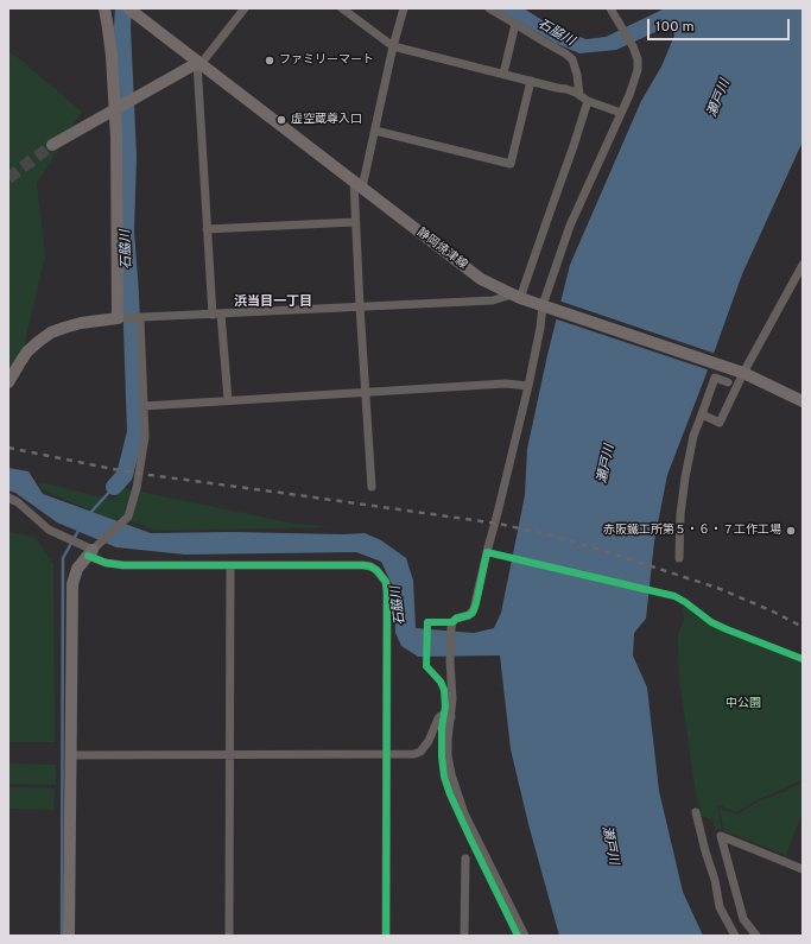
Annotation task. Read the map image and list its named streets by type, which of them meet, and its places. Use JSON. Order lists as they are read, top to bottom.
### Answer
{
  "streets": {
    "street": ["静岡焼津線"]
  },
  "districts": ["浜当目一丁目"],
  "water": ["石脇川", "瀬戸川"],
  "parks": ["中公園"],
  "places": ["ファミリーマート", "虚空蔵尊入口", "赤阪鐵工所第５・６・７工作工場"],
  "scale_bar": "100 m"
}
